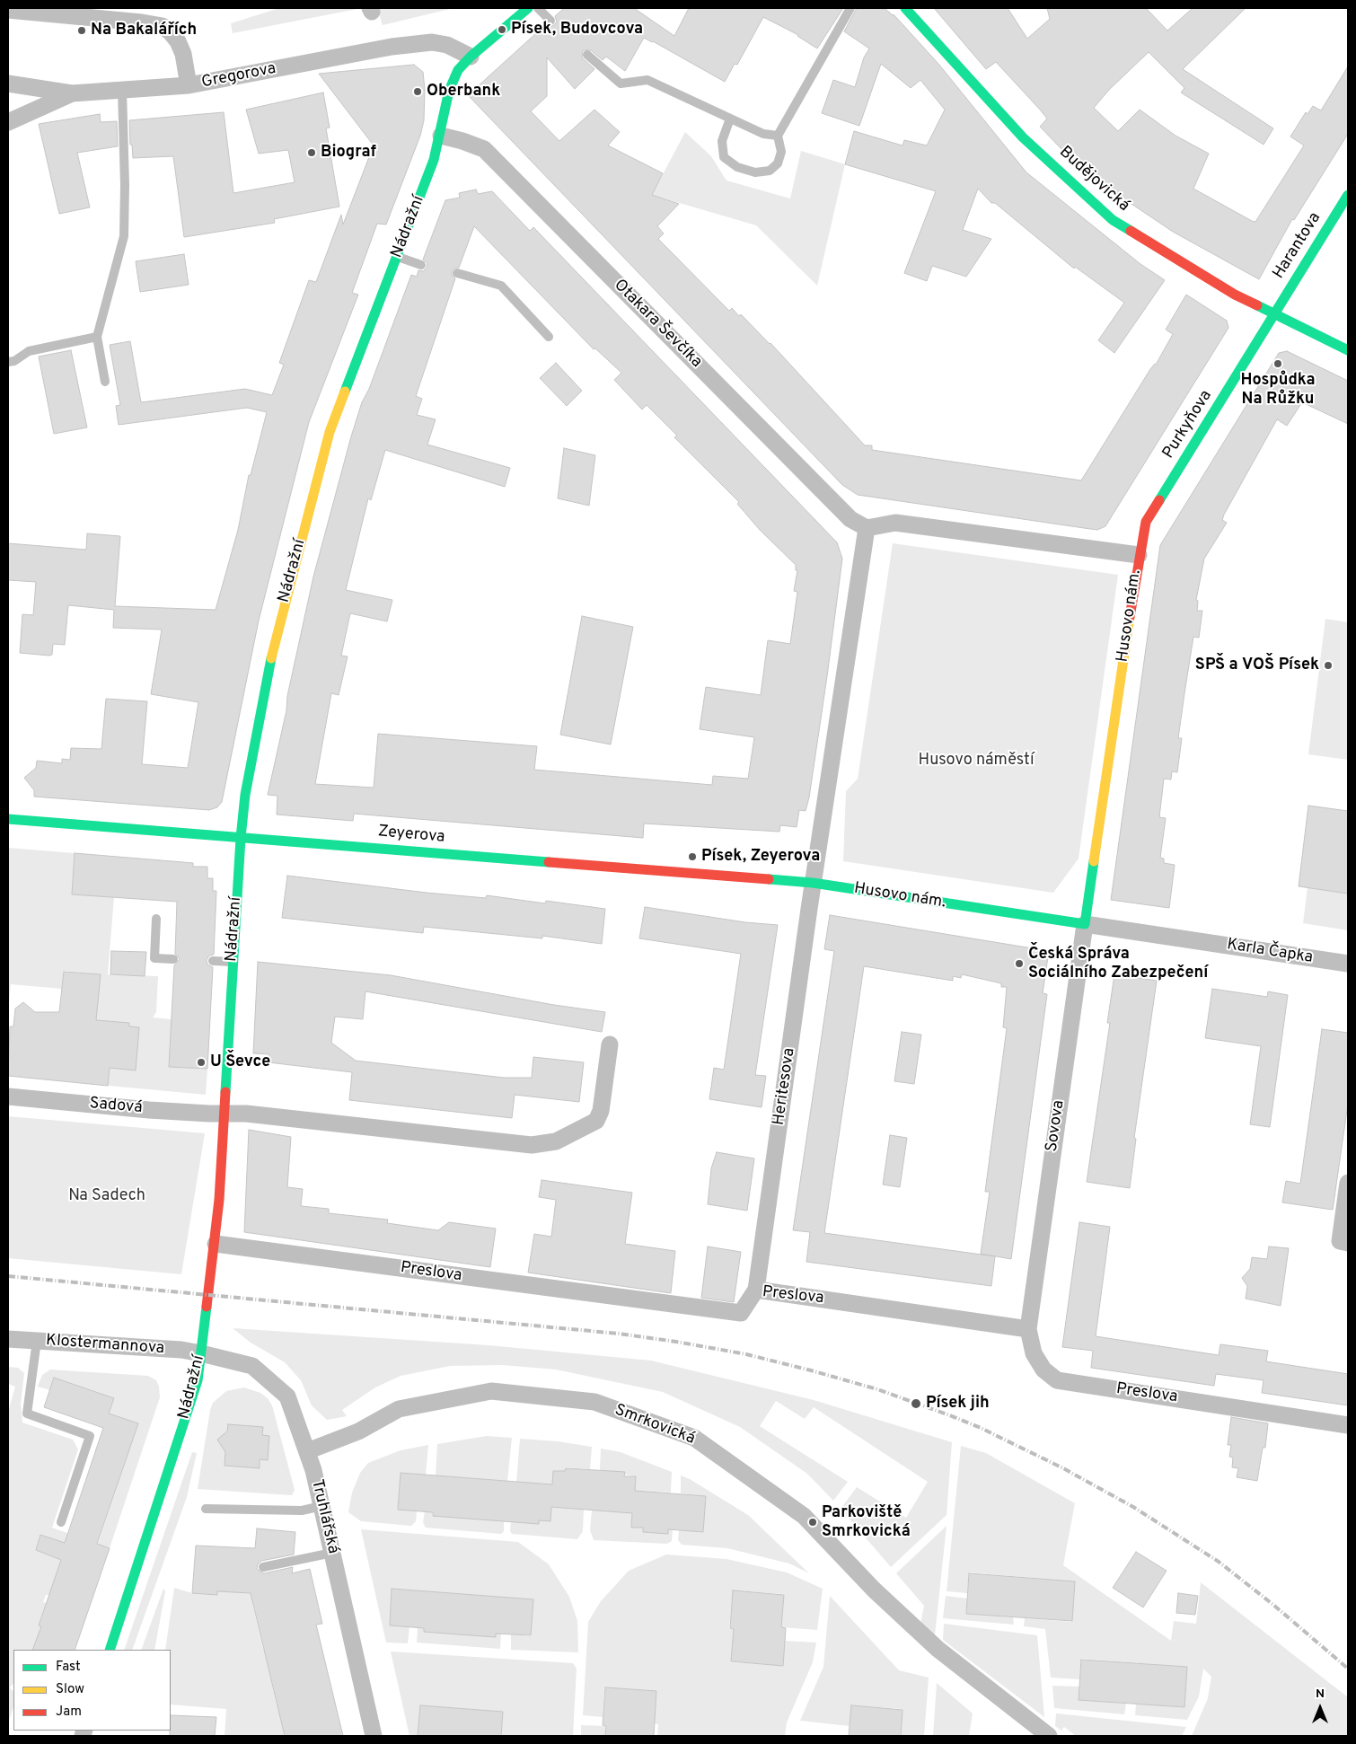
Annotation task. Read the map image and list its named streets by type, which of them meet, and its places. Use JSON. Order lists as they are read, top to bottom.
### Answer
{
  "streets": {
    "street": [
      "Gregorova",
      "Budějovická",
      "Nádražní",
      "Harantova",
      "Otakara Ševčíka",
      "Purkyňova",
      "Husovo nám.",
      "Zeyerova",
      "Karla Čapka",
      "Heritesova",
      "Sadová",
      "Sovova",
      "Preslova",
      "Klostermannova",
      "Smrkovická",
      "Truhlářská"
    ]
  },
  "crossings": [
    ["Gregorova", "Nádražní"],
    ["Budějovická", "Harantova"],
    ["Budějovická", "Purkyňova"],
    ["Nádražní", "Otakara Ševčíka"],
    ["Nádražní", "Zeyerova"],
    ["Nádražní", "Sadová"],
    ["Nádražní", "Preslova"],
    ["Nádražní", "Klostermannova"],
    ["Nádražní", "Truhlářská"],
    ["Harantova", "Purkyňova"],
    ["Otakara Ševčíka", "Husovo nám."],
    ["Purkyňova", "Husovo nám."],
    ["Husovo nám.", "Zeyerova"],
    ["Husovo nám.", "Karla Čapka"],
    ["Husovo nám.", "Heritesova"],
    ["Husovo nám.", "Sovova"],
    ["Zeyerova", "Heritesova"],
    ["Karla Čapka", "Sovova"],
    ["Heritesova", "Preslova"],
    ["Sovova", "Preslova"],
    ["Klostermannova", "Truhlářská"],
    ["Smrkovická", "Truhlářská"]
  ],
  "parks": ["Husovo náměstí", "Na Sadech"],
  "places": [
    "Písek, Budovcova",
    "Na Bakalářích",
    "Oberbank",
    "Biograf",
    "Hospůdka Na Růžku",
    "SPŠ a VOŠ Písek",
    "Písek, Zeyerova",
    "Česká Správa Sociálního Zabezpečení",
    "U Ševce",
    "Písek jih",
    "Parkoviště Smrkovická"
  ],
  "legend": ["Fast", "Slow", "Jam"],
  "north": "top"
}
